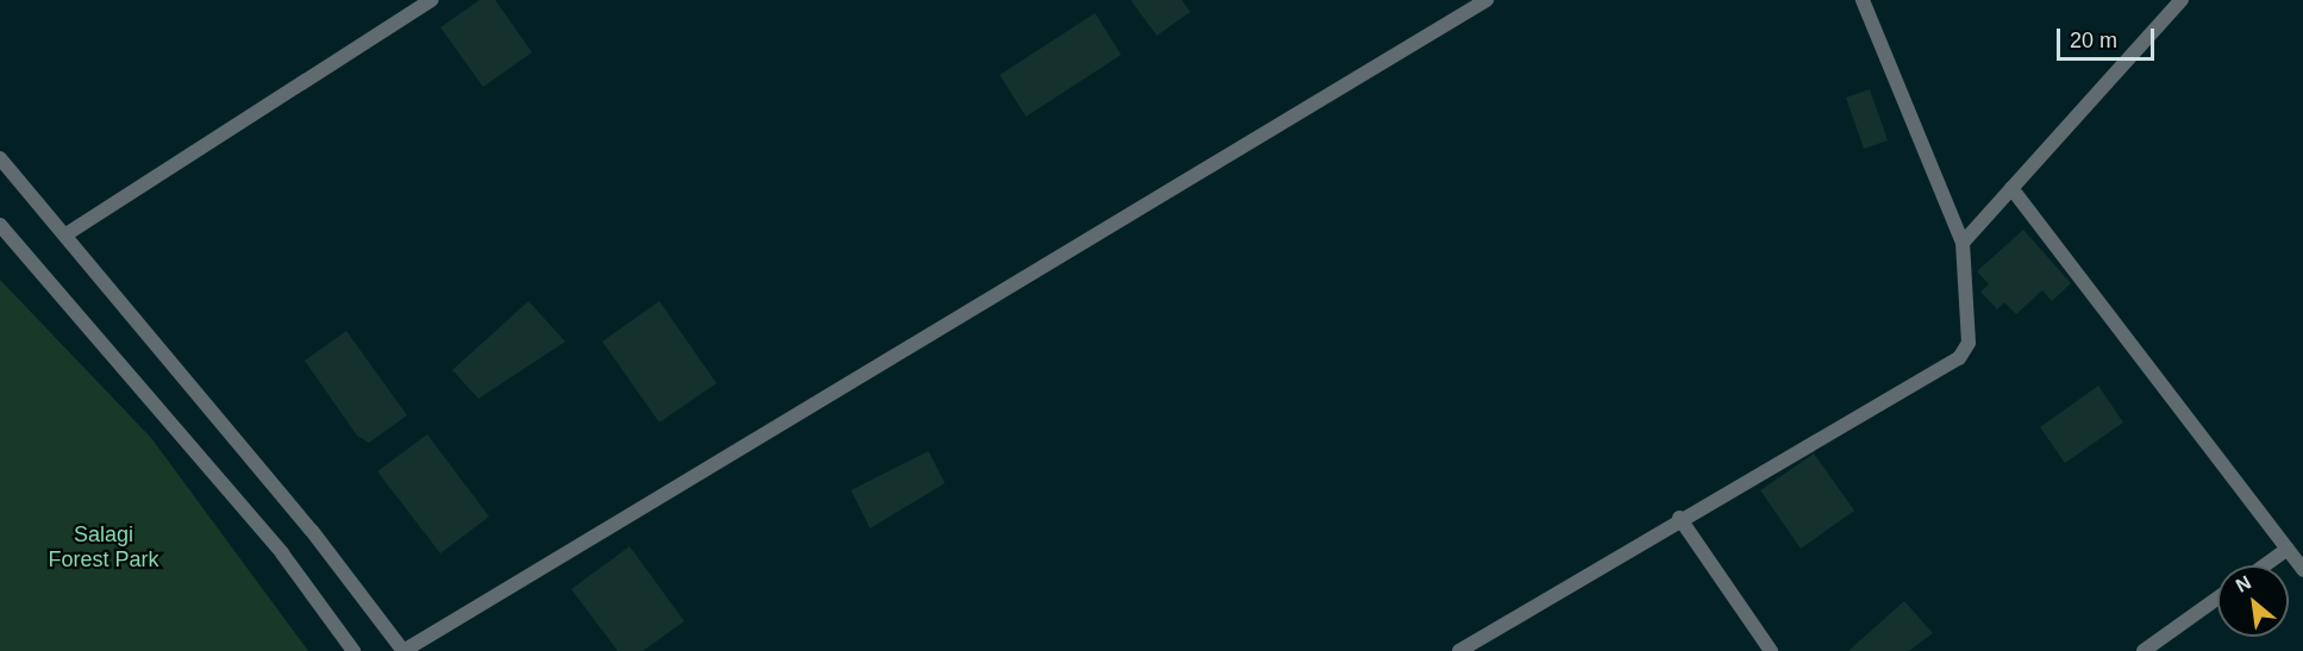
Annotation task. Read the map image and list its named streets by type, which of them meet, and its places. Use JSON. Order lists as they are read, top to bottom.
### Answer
{
  "parks": ["Salagi Forest Park"],
  "scale_bar": "20 m",
  "north": "top left"
}
